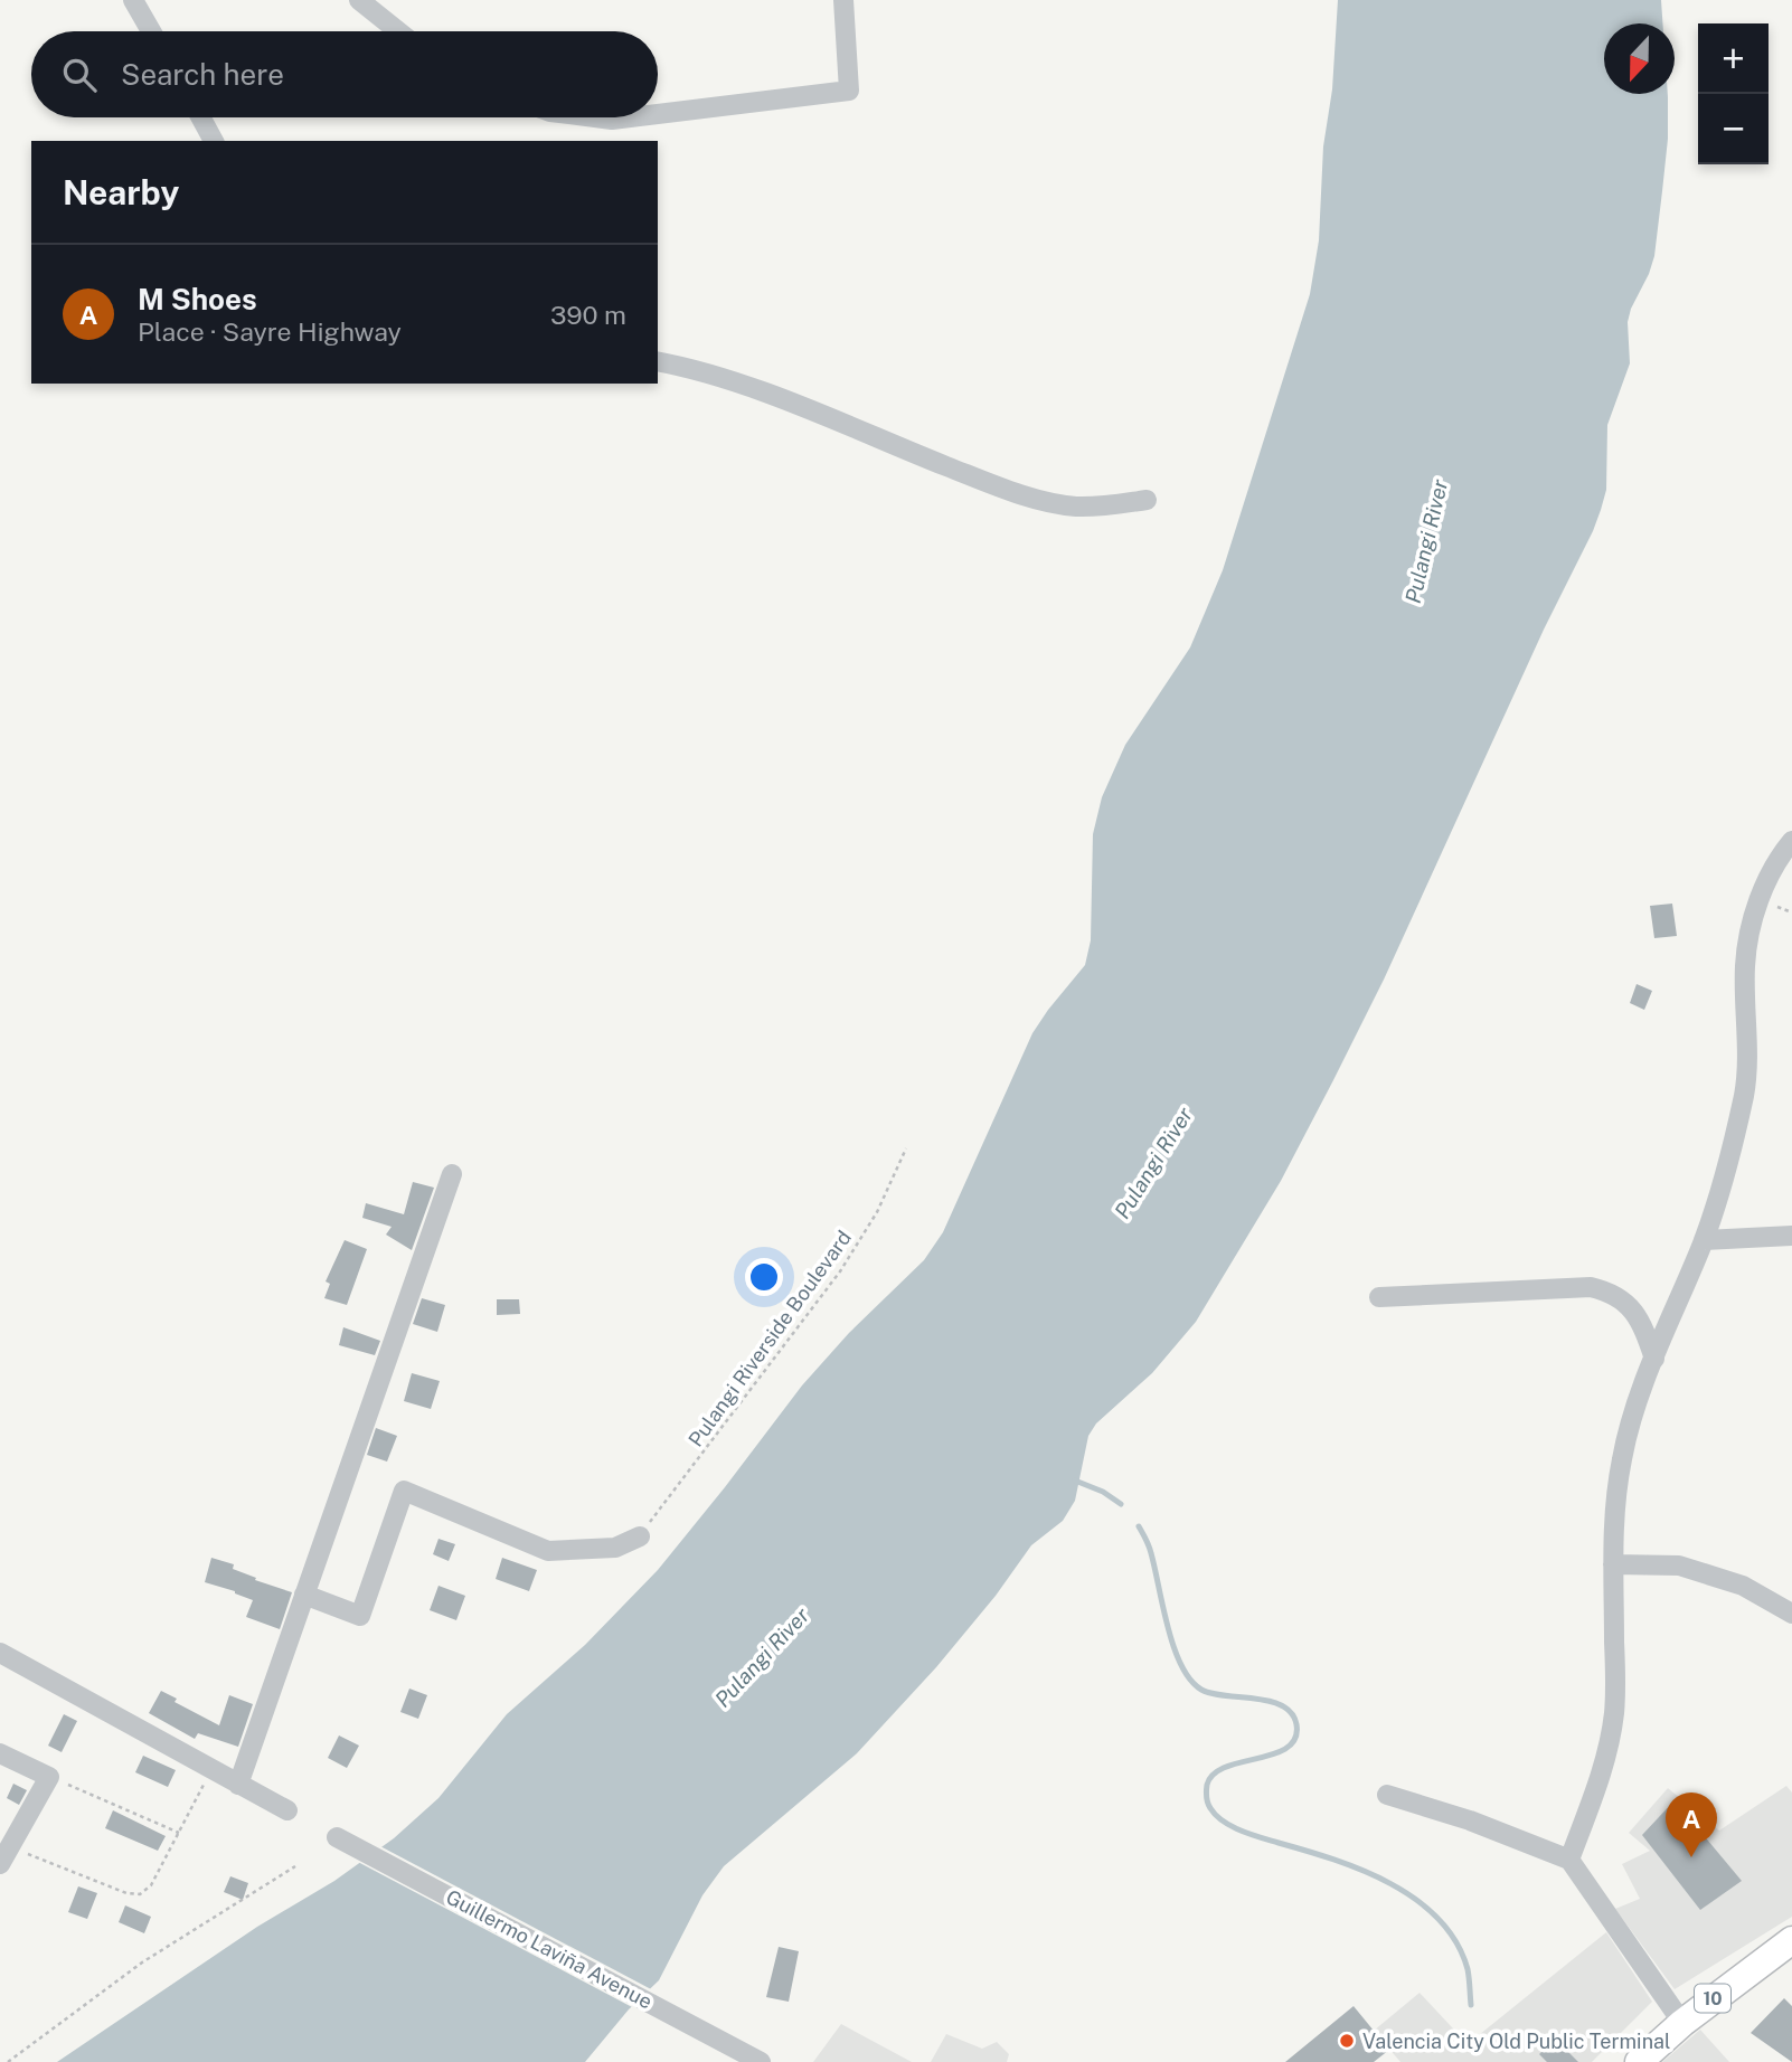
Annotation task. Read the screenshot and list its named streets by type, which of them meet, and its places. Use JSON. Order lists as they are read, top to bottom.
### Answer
{
  "streets": {
    "highway": ["10"],
    "street": ["Guillermo Laviña Avenue"],
    "path": ["Pulangi Riverside Boulevard"]
  },
  "water": ["Pulangi River"],
  "places": ["Valencia City Old Public Terminal"],
  "north": "bottom",
  "page": {
    "map_buttons": ["+", "−"],
    "search": "Search here",
    "heading": "Nearby",
    "list": [
      {
        "mark": "A",
        "name": "M Shoes",
        "note": "Place · Sayre Highway",
        "value": "390 m"
      }
    ],
    "pins": "A"
  }
}
